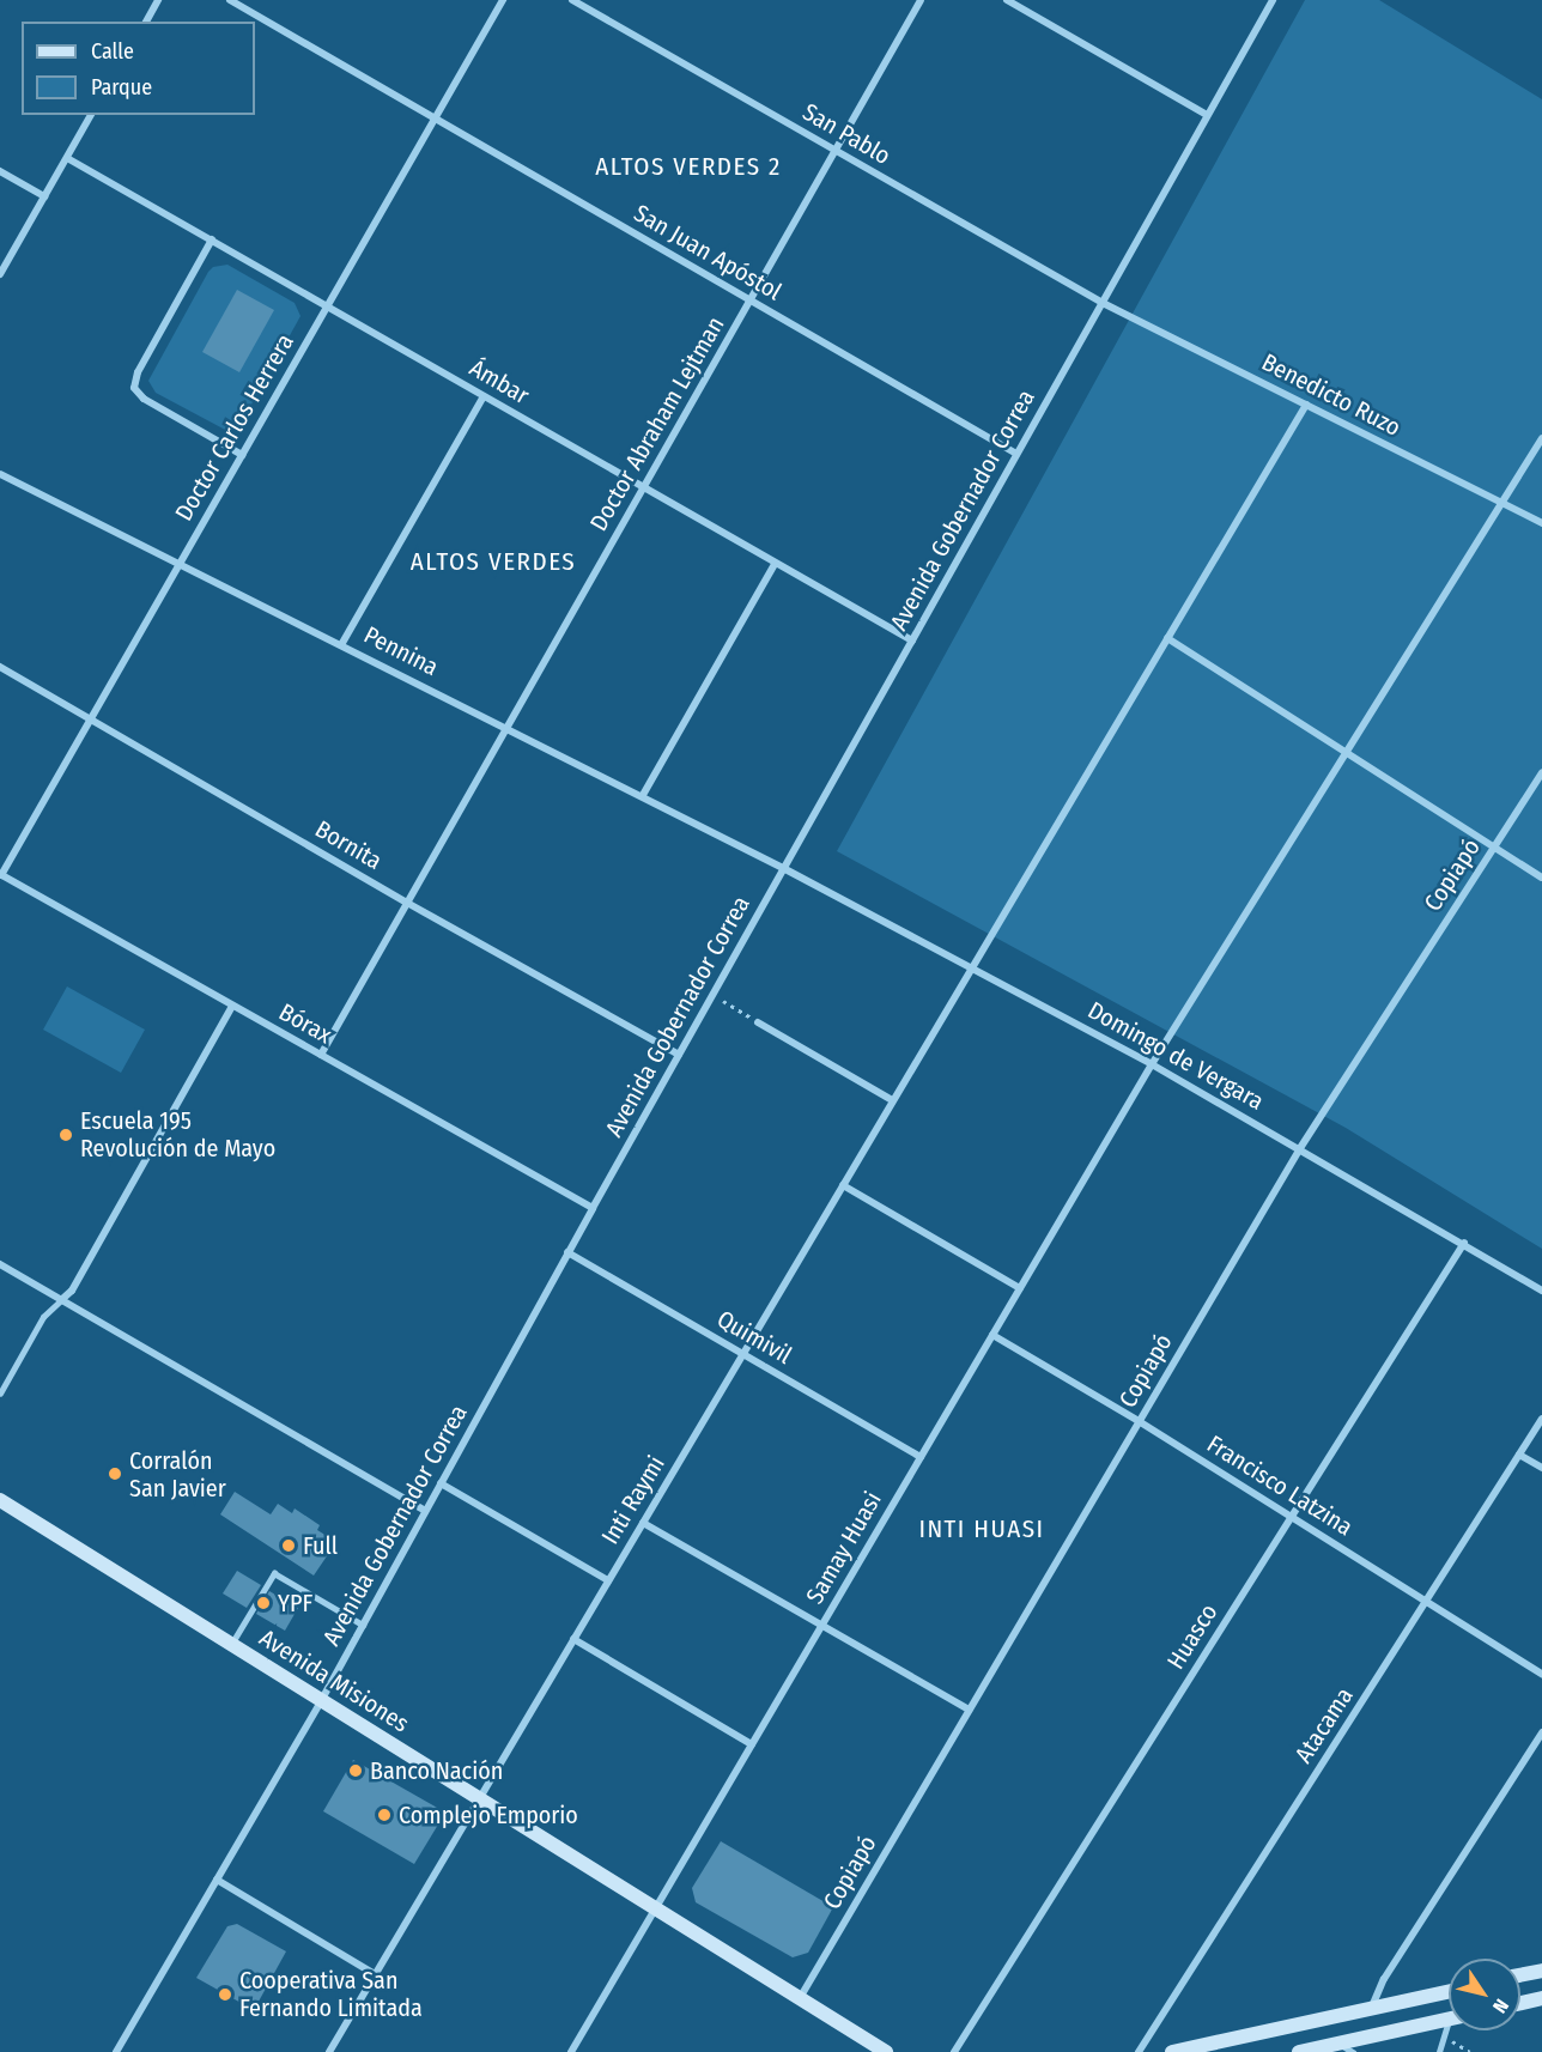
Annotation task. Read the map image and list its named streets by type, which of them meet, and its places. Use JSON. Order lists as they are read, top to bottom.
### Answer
{
  "streets": {
    "main road": ["Avenida Misiones"],
    "street": [
      "San Pablo",
      "San Juan Apóstol",
      "Ámbar",
      "Benedicto Ruzo",
      "Doctor Abraham Lejtman",
      "Doctor Carlos Herrera",
      "Avenida Gobernador Correa",
      "Pennina",
      "Bornita",
      "Copiapó",
      "Bórax",
      "Domingo de Vergara",
      "Quimivil",
      "Francisco Latzina",
      "Inti Raymi",
      "Samay Huasi",
      "Huasco",
      "Atacama"
    ]
  },
  "crossings": [
    ["San Pablo", "Benedicto Ruzo"],
    ["San Pablo", "Doctor Abraham Lejtman"],
    ["San Pablo", "Avenida Gobernador Correa"],
    ["San Juan Apóstol", "Doctor Abraham Lejtman"],
    ["San Juan Apóstol", "Doctor Carlos Herrera"],
    ["San Juan Apóstol", "Avenida Gobernador Correa"],
    ["Ámbar", "Doctor Abraham Lejtman"],
    ["Ámbar", "Doctor Carlos Herrera"],
    ["Ámbar", "Avenida Gobernador Correa"],
    ["Benedicto Ruzo", "Avenida Gobernador Correa"],
    ["Benedicto Ruzo", "Inti Raymi"],
    ["Benedicto Ruzo", "Samay Huasi"],
    ["Doctor Abraham Lejtman", "Pennina"],
    ["Doctor Abraham Lejtman", "Bornita"],
    ["Doctor Abraham Lejtman", "Bórax"],
    ["Doctor Carlos Herrera", "Pennina"],
    ["Doctor Carlos Herrera", "Bornita"],
    ["Doctor Carlos Herrera", "Bórax"],
    ["Avenida Gobernador Correa", "Pennina"],
    ["Avenida Gobernador Correa", "Bornita"],
    ["Avenida Gobernador Correa", "Bórax"],
    ["Avenida Gobernador Correa", "Domingo de Vergara"],
    ["Avenida Gobernador Correa", "Quimivil"],
    ["Avenida Gobernador Correa", "Avenida Misiones"],
    ["Pennina", "Domingo de Vergara"],
    ["Copiapó", "Domingo de Vergara"],
    ["Copiapó", "Francisco Latzina"],
    ["Copiapó", "Avenida Misiones"],
    ["Domingo de Vergara", "Inti Raymi"],
    ["Domingo de Vergara", "Samay Huasi"],
    ["Domingo de Vergara", "Huasco"],
    ["Quimivil", "Inti Raymi"],
    ["Quimivil", "Samay Huasi"],
    ["Francisco Latzina", "Samay Huasi"],
    ["Francisco Latzina", "Huasco"],
    ["Francisco Latzina", "Atacama"],
    ["Inti Raymi", "Avenida Misiones"],
    ["Samay Huasi", "Avenida Misiones"]
  ],
  "districts": ["ALTOS VERDES 2", "ALTOS VERDES", "INTI HUASI"],
  "places": [
    "Escuela 195 Revolución de Mayo",
    "Corralón San Javier",
    "Full",
    "YPF",
    "Banco Nación",
    "Complejo Emporio",
    "Cooperativa San Fernando Limitada"
  ],
  "legend": ["Calle", "Parque"],
  "north": "bottom right"
}
